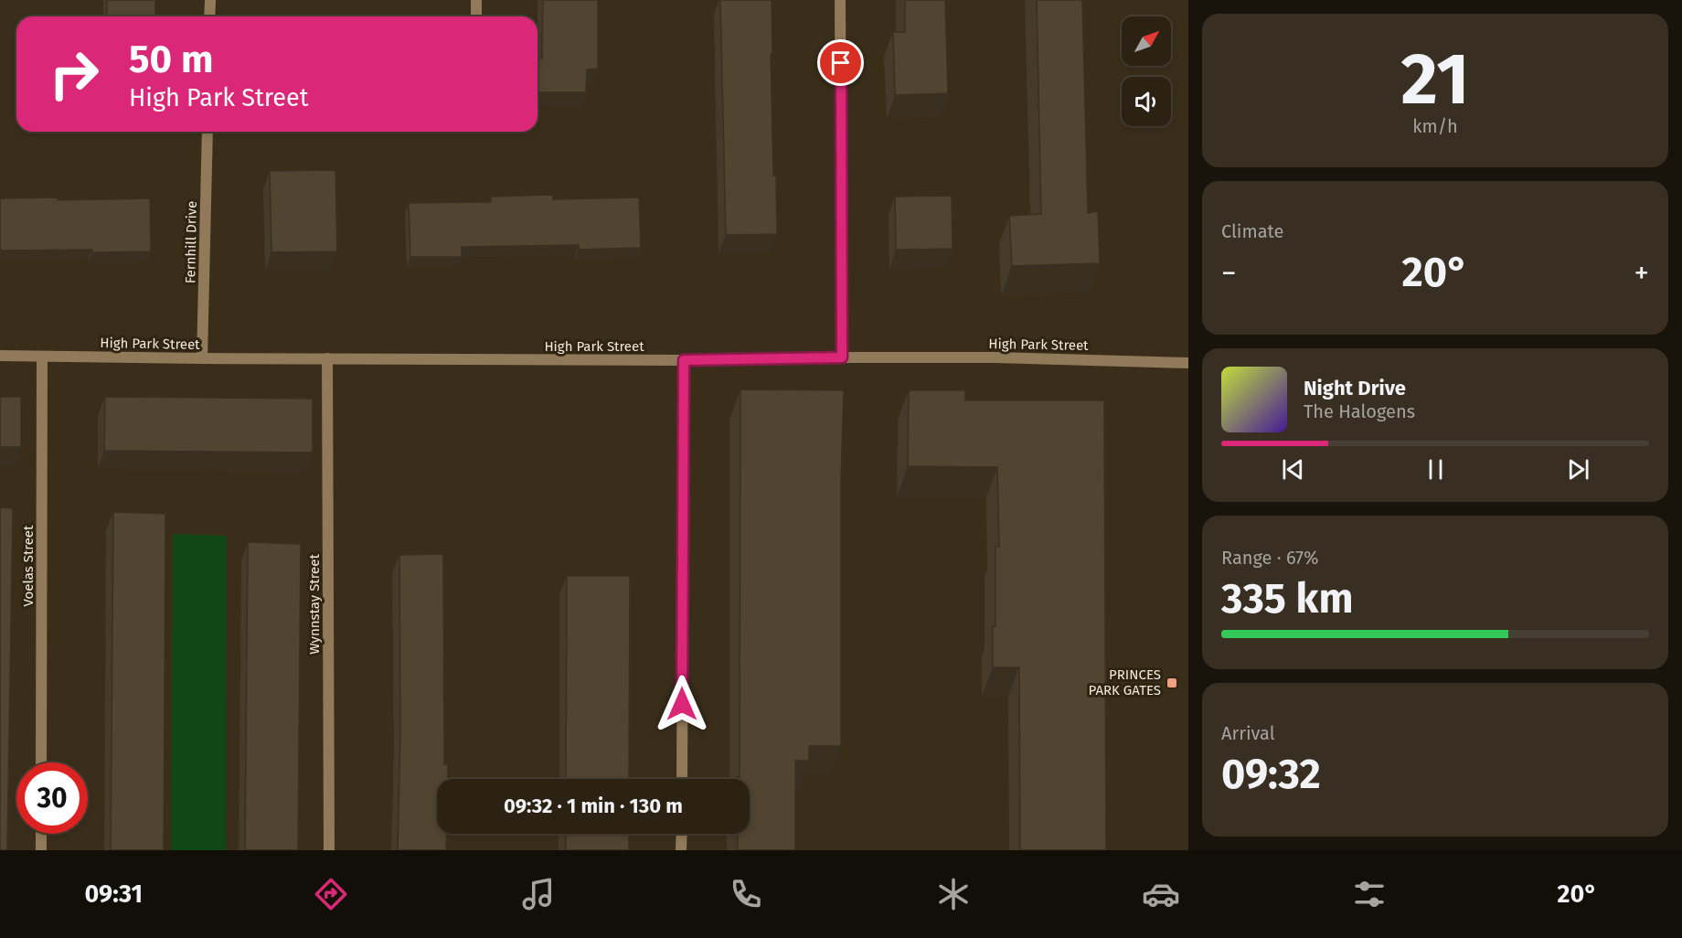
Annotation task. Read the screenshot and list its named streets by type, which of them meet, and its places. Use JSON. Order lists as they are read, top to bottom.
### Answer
{
  "streets": {
    "street": [
      "Fernhill Drive",
      "High Park Street",
      "Voelas Street",
      "Wynnstay Street"
    ]
  },
  "crossings": [
    ["Fernhill Drive", "High Park Street"],
    ["High Park Street", "Voelas Street"],
    ["High Park Street", "Wynnstay Street"]
  ],
  "places": {
    "transit": ["PRINCES PARK GATES"]
  },
  "north": "top right",
  "page": {
    "tile": [
      ["21", "km/h"],
      "Climate",
      ["Range · 67%", "335 km"],
      ["Arrival", "09:32"]
    ],
    "turn": ["50 m", "High Park Street"],
    "heat": ["−", "20°", "+"],
    "song": ["Night Drive", "The Halogens"],
    "limit": "30",
    "trip": "09:32 · 1 min · 130 m",
    "tabs": ["09:31", "20°"]
  }
}
